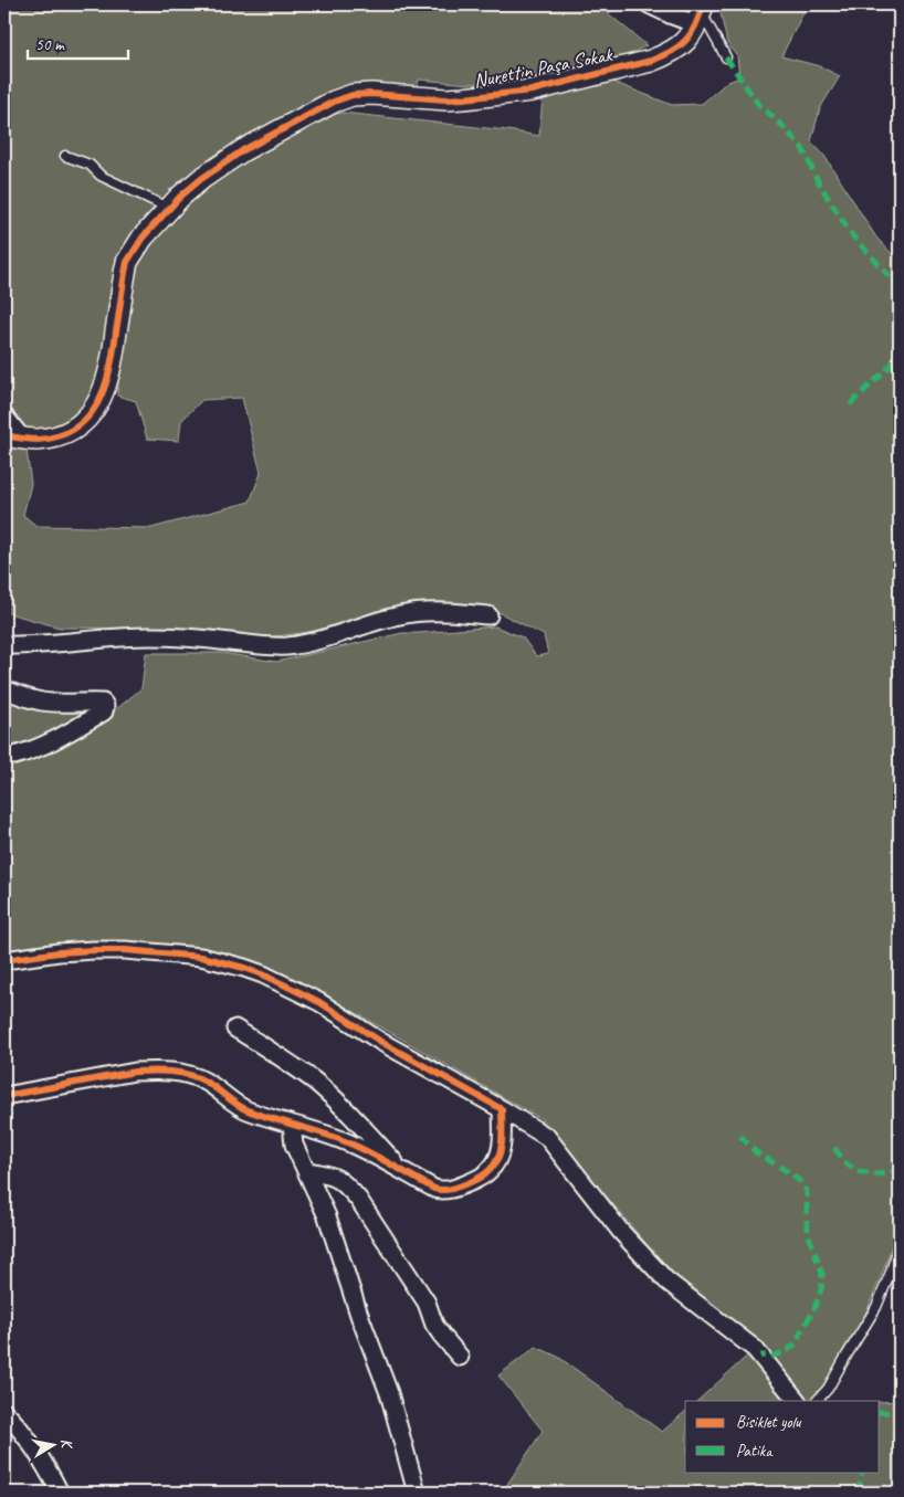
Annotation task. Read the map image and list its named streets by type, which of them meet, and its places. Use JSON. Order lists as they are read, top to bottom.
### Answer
{
  "streets": {
    "street": ["Nurettin Paşa Sokak"]
  },
  "legend": ["Bisiklet yolu", "Patika"],
  "scale_bar": "50 m",
  "north": "right"
}
